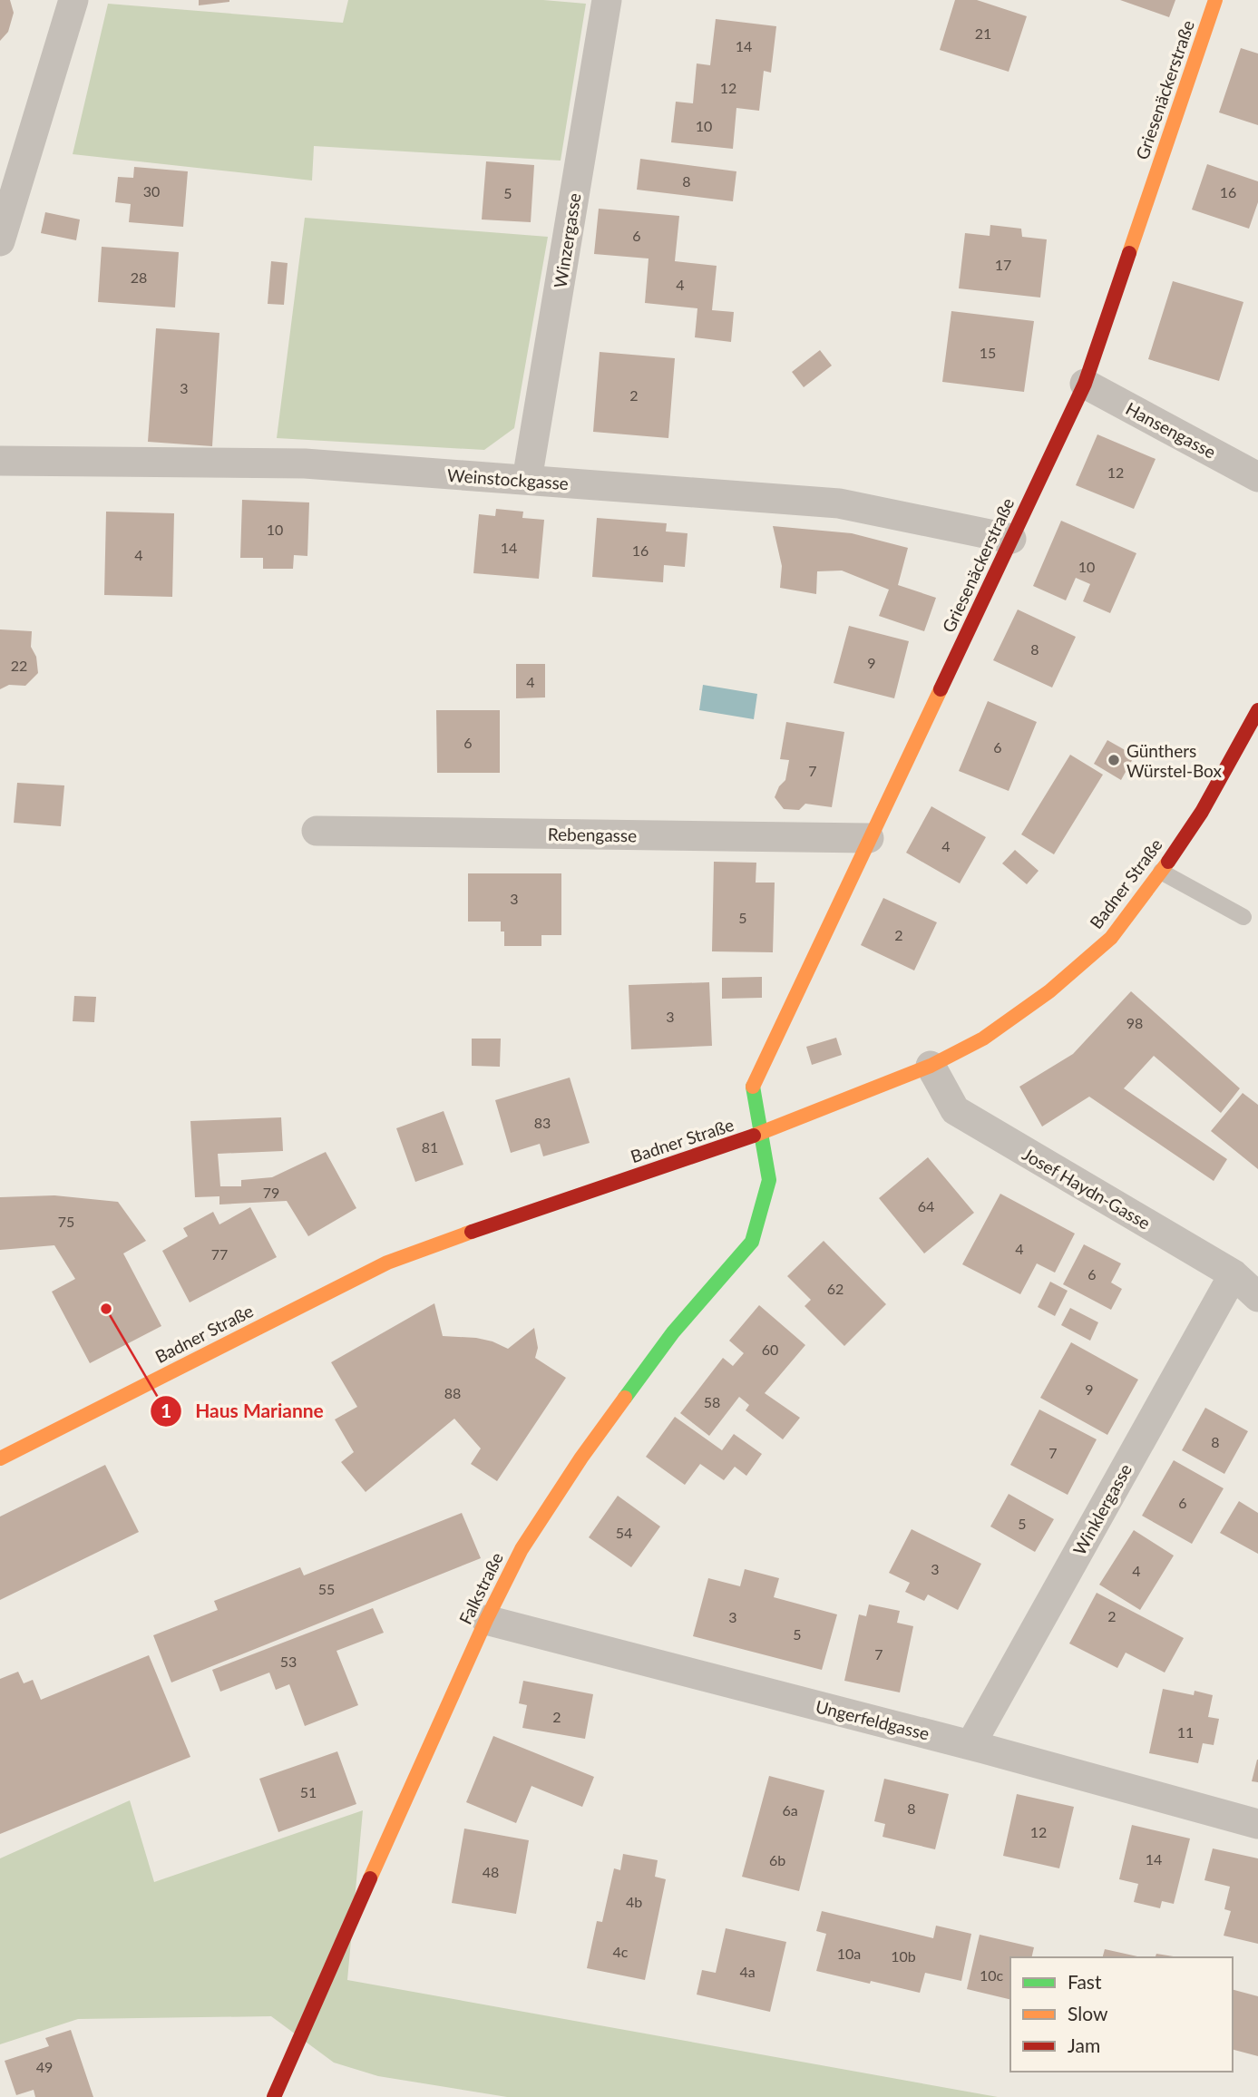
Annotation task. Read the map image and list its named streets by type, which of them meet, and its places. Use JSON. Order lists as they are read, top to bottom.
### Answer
{
  "streets": {
    "street": [
      "Griesenäckerstraße",
      "Winzergasse",
      "Hansengasse",
      "Weinstockgasse",
      "Rebengasse",
      "Badner Straße",
      "Josef Haydn-Gasse",
      "Winklergasse",
      "Falkstraße",
      "Ungerfeldgasse"
    ]
  },
  "crossings": [
    ["Griesenäckerstraße", "Hansengasse"],
    ["Griesenäckerstraße", "Weinstockgasse"],
    ["Griesenäckerstraße", "Rebengasse"],
    ["Griesenäckerstraße", "Badner Straße"],
    ["Griesenäckerstraße", "Falkstraße"],
    ["Winzergasse", "Weinstockgasse"],
    ["Badner Straße", "Josef Haydn-Gasse"],
    ["Badner Straße", "Falkstraße"],
    ["Josef Haydn-Gasse", "Winklergasse"],
    ["Winklergasse", "Ungerfeldgasse"],
    ["Falkstraße", "Ungerfeldgasse"]
  ],
  "places": ["Günthers Würstel-Box", "Haus Marianne"],
  "house_numbers": [
    "21",
    "14",
    "12",
    "10",
    "8",
    "30",
    "16",
    "5",
    "6",
    "17",
    "28",
    "4",
    "15",
    "3",
    "2",
    "12",
    "10",
    "14",
    "16",
    "4",
    "10",
    "8",
    "9",
    "22",
    "4",
    "6",
    "6",
    "7",
    "4",
    "3",
    "5",
    "2",
    "3",
    "98",
    "83",
    "81",
    "79",
    "64",
    "75",
    "4",
    "77",
    "6",
    "62",
    "60",
    "9",
    "88",
    "58",
    "8",
    "7",
    "6",
    "5",
    "54",
    "3",
    "4",
    "55",
    "2",
    "3",
    "5",
    "7",
    "53",
    "2",
    "11",
    "51",
    "8",
    "6a",
    "12",
    "14",
    "6b",
    "48",
    "4b",
    "4c",
    "10a",
    "10b",
    "4a",
    "10c",
    "49"
  ],
  "legend": ["Fast", "Slow", "Jam"]
}
